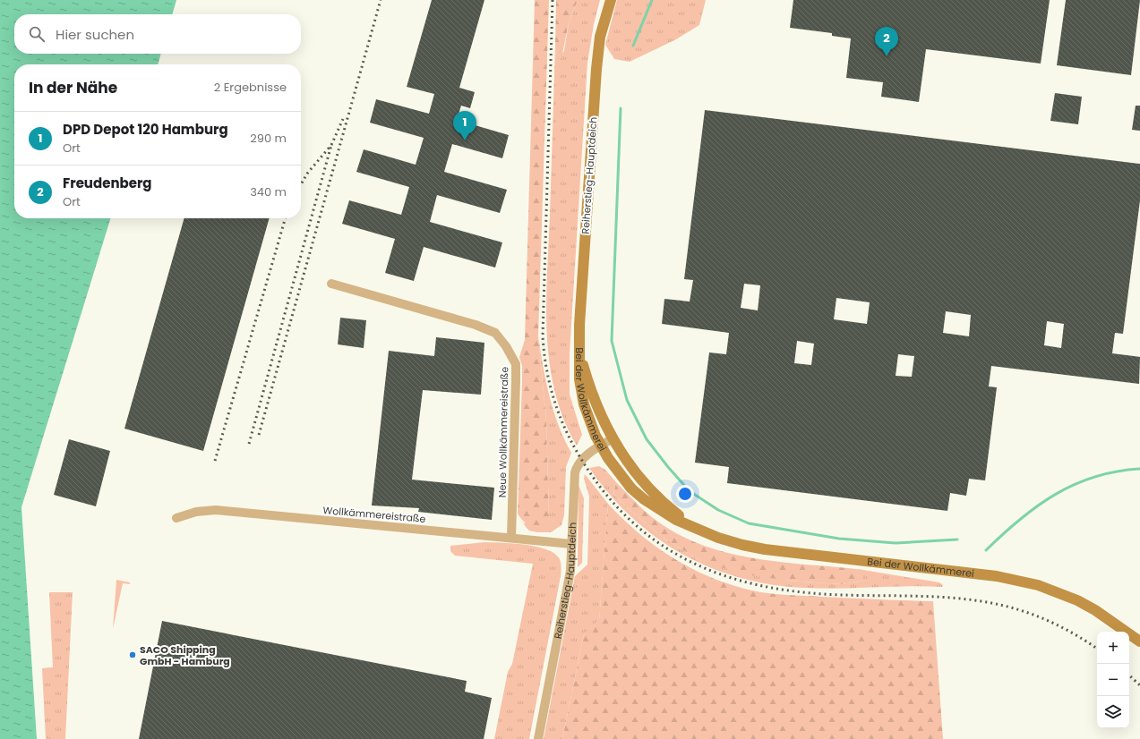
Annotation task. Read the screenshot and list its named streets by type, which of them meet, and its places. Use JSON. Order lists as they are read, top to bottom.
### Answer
{
  "streets": {
    "main road": ["Reiherstieg-Hauptdeich", "Bei der Wollkämmerei"],
    "street": ["Neue Wollkämmereistraße", "Wollkämmereistraße"]
  },
  "crossings": [
    ["Reiherstieg-Hauptdeich", "Bei der Wollkämmerei"],
    ["Reiherstieg-Hauptdeich", "Wollkämmereistraße"],
    ["Neue Wollkämmereistraße", "Wollkämmereistraße"]
  ],
  "places": ["SACO Shipping GmbH - Hamburg"],
  "page": {
    "search": "Hier suchen",
    "pins": ["2", "1"],
    "heading": ["In der Nähe", "2 Ergebnisse"],
    "list": [
      {
        "mark": "1",
        "name": "DPD Depot 120 Hamburg",
        "note": "Ort",
        "value": "290 m"
      },
      {
        "mark": "2",
        "name": "Freudenberg",
        "note": "Ort",
        "value": "340 m"
      }
    ],
    "map_buttons": ["+", "−"]
  }
}
